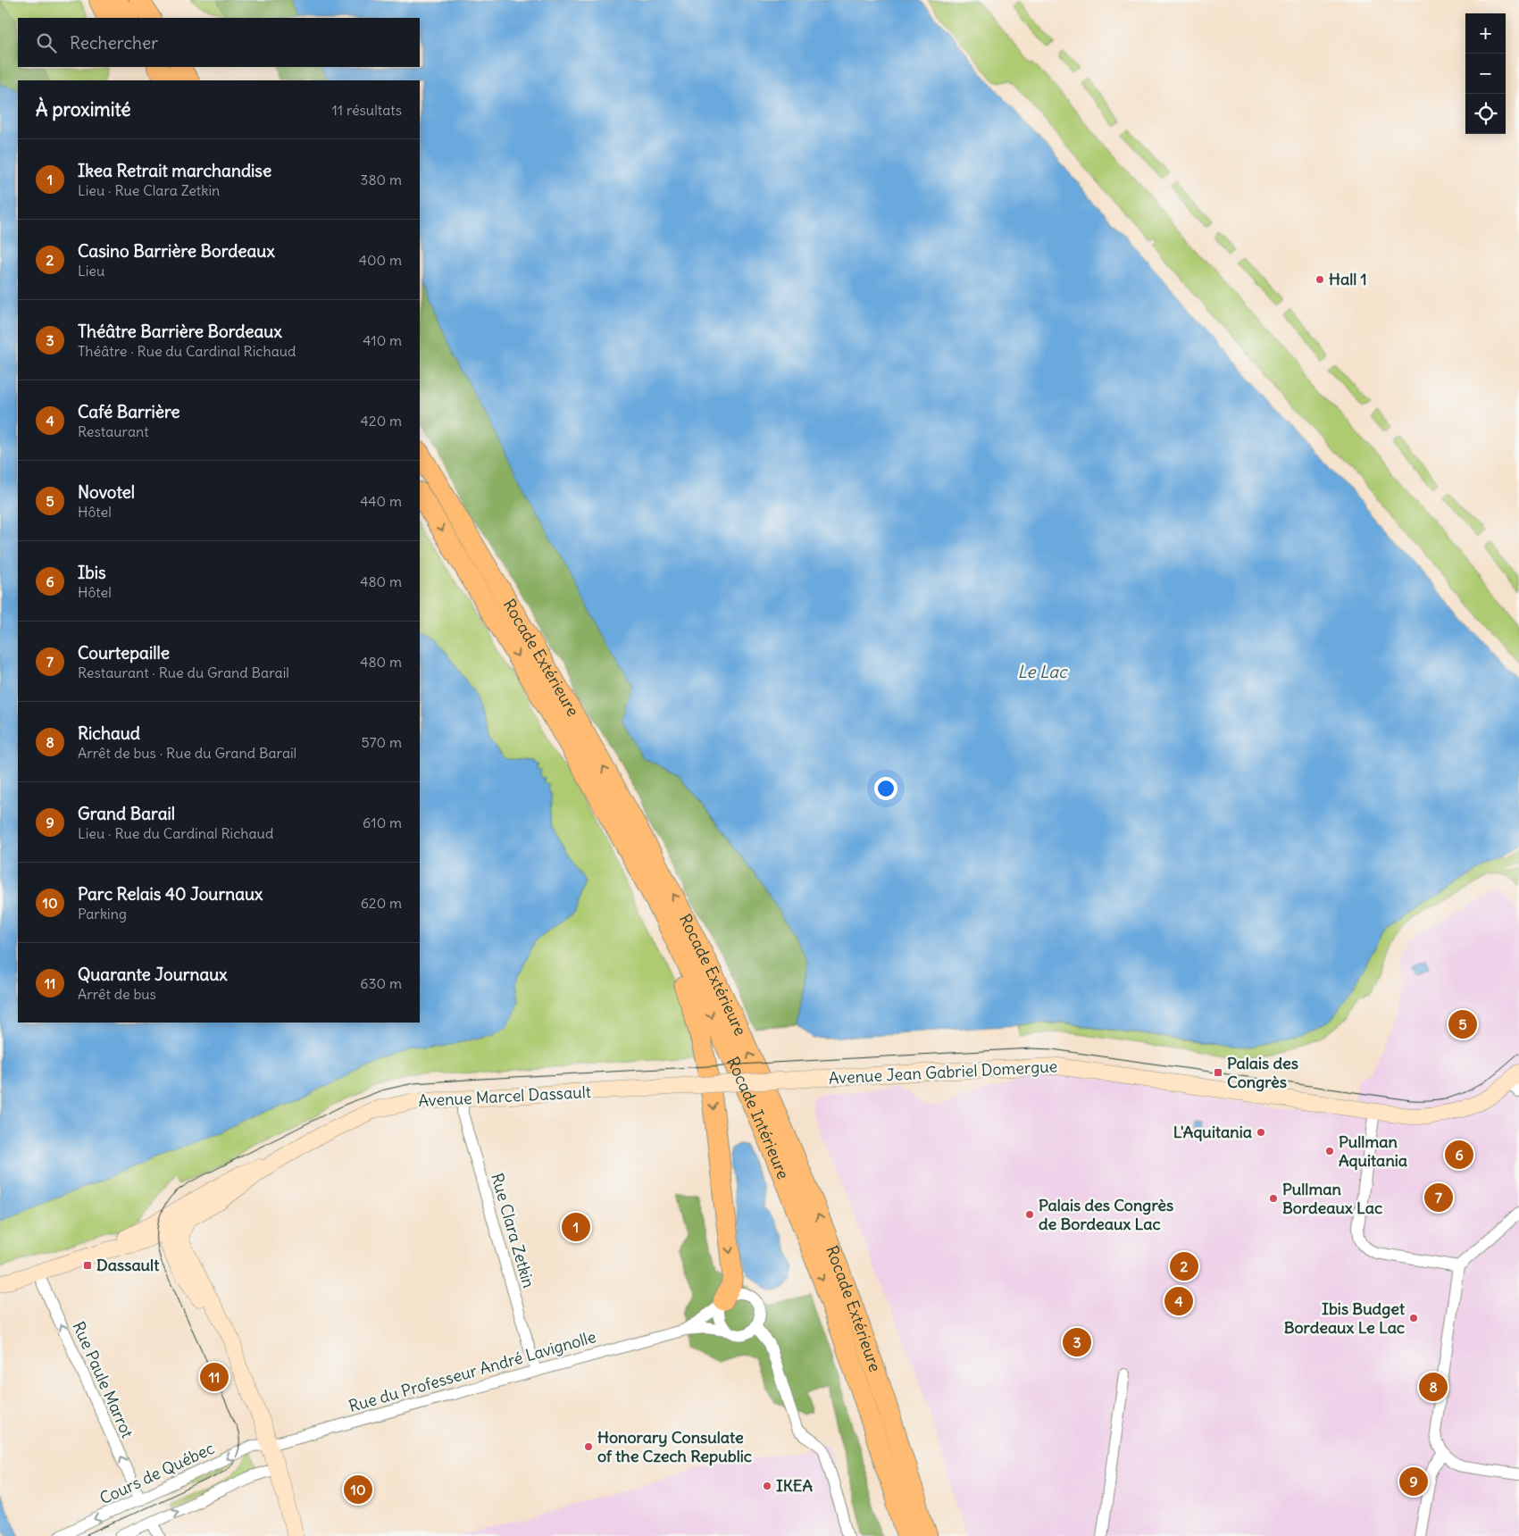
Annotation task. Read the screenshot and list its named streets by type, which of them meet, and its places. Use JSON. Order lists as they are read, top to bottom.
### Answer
{
  "streets": {
    "highway": ["Rocade Extérieure", "Rocade Intérieure"],
    "street": [
      "Avenue Jean Gabriel Domergue",
      "Avenue Marcel Dassault",
      "Rue Clara Zetkin",
      "Rue du Professeur André Lavignolle",
      "Rue Paule Marrot",
      "Cours de Québec"
    ]
  },
  "crossings": [
    ["Rocade Extérieure", "Rocade Intérieure"],
    ["Avenue Jean Gabriel Domergue", "Avenue Marcel Dassault"],
    ["Avenue Marcel Dassault", "Rue Clara Zetkin"],
    ["Avenue Marcel Dassault", "Rue Paule Marrot"],
    ["Rue Clara Zetkin", "Rue du Professeur André Lavignolle"],
    ["Rue du Professeur André Lavignolle", "Cours de Québec"],
    ["Rue Paule Marrot", "Cours de Québec"]
  ],
  "one_way": ["Rue Paule Marrot"],
  "water": ["Le Lac"],
  "places": {
    "other": [
      "Hall 1",
      "L'Aquitania",
      "Pullman Aquitania",
      "Pullman Bordeaux Lac",
      "Palais des Congrès de Bordeaux Lac",
      "Ibis Budget Bordeaux Le Lac",
      "Honorary Consulate of the Czech Republic",
      "IKEA"
    ],
    "transit": ["Palais des Congrès", "Dassault"]
  },
  "page": {
    "map_buttons": ["+", "−"],
    "search": "Rechercher",
    "heading": ["À proximité", "11 résultats"],
    "list": [
      {
        "mark": "1",
        "name": "Ikea Retrait marchandise",
        "note": "Lieu · Rue Clara Zetkin",
        "value": "380 m"
      },
      {
        "mark": "2",
        "name": "Casino Barrière Bordeaux",
        "note": "Lieu",
        "value": "400 m"
      },
      {
        "mark": "3",
        "name": "Théâtre Barrière Bordeaux",
        "note": "Théâtre · Rue du Cardinal Richaud",
        "value": "410 m"
      },
      {
        "mark": "4",
        "name": "Café Barrière",
        "note": "Restaurant",
        "value": "420 m"
      },
      {
        "mark": "5",
        "name": "Novotel",
        "note": "Hôtel",
        "value": "440 m"
      },
      {
        "mark": "6",
        "name": "Ibis",
        "note": "Hôtel",
        "value": "480 m"
      },
      {
        "mark": "7",
        "name": "Courtepaille",
        "note": "Restaurant · Rue du Grand Barail",
        "value": "480 m"
      },
      {
        "mark": "8",
        "name": "Richaud",
        "note": "Arrêt de bus · Rue du Grand Barail",
        "value": "570 m"
      },
      {
        "mark": "9",
        "name": "Grand Barail",
        "note": "Lieu · Rue du Cardinal Richaud",
        "value": "610 m"
      },
      {
        "mark": "10",
        "name": "Parc Relais 40 Journaux",
        "note": "Parking",
        "value": "620 m"
      },
      {
        "mark": "11",
        "name": "Quarante Journaux",
        "note": "Arrêt de bus",
        "value": "630 m"
      }
    ],
    "pins": [
      "5",
      "6",
      "7",
      "1",
      "2",
      "4",
      "3",
      "11",
      "8",
      "9",
      "10"
    ]
  }
}
